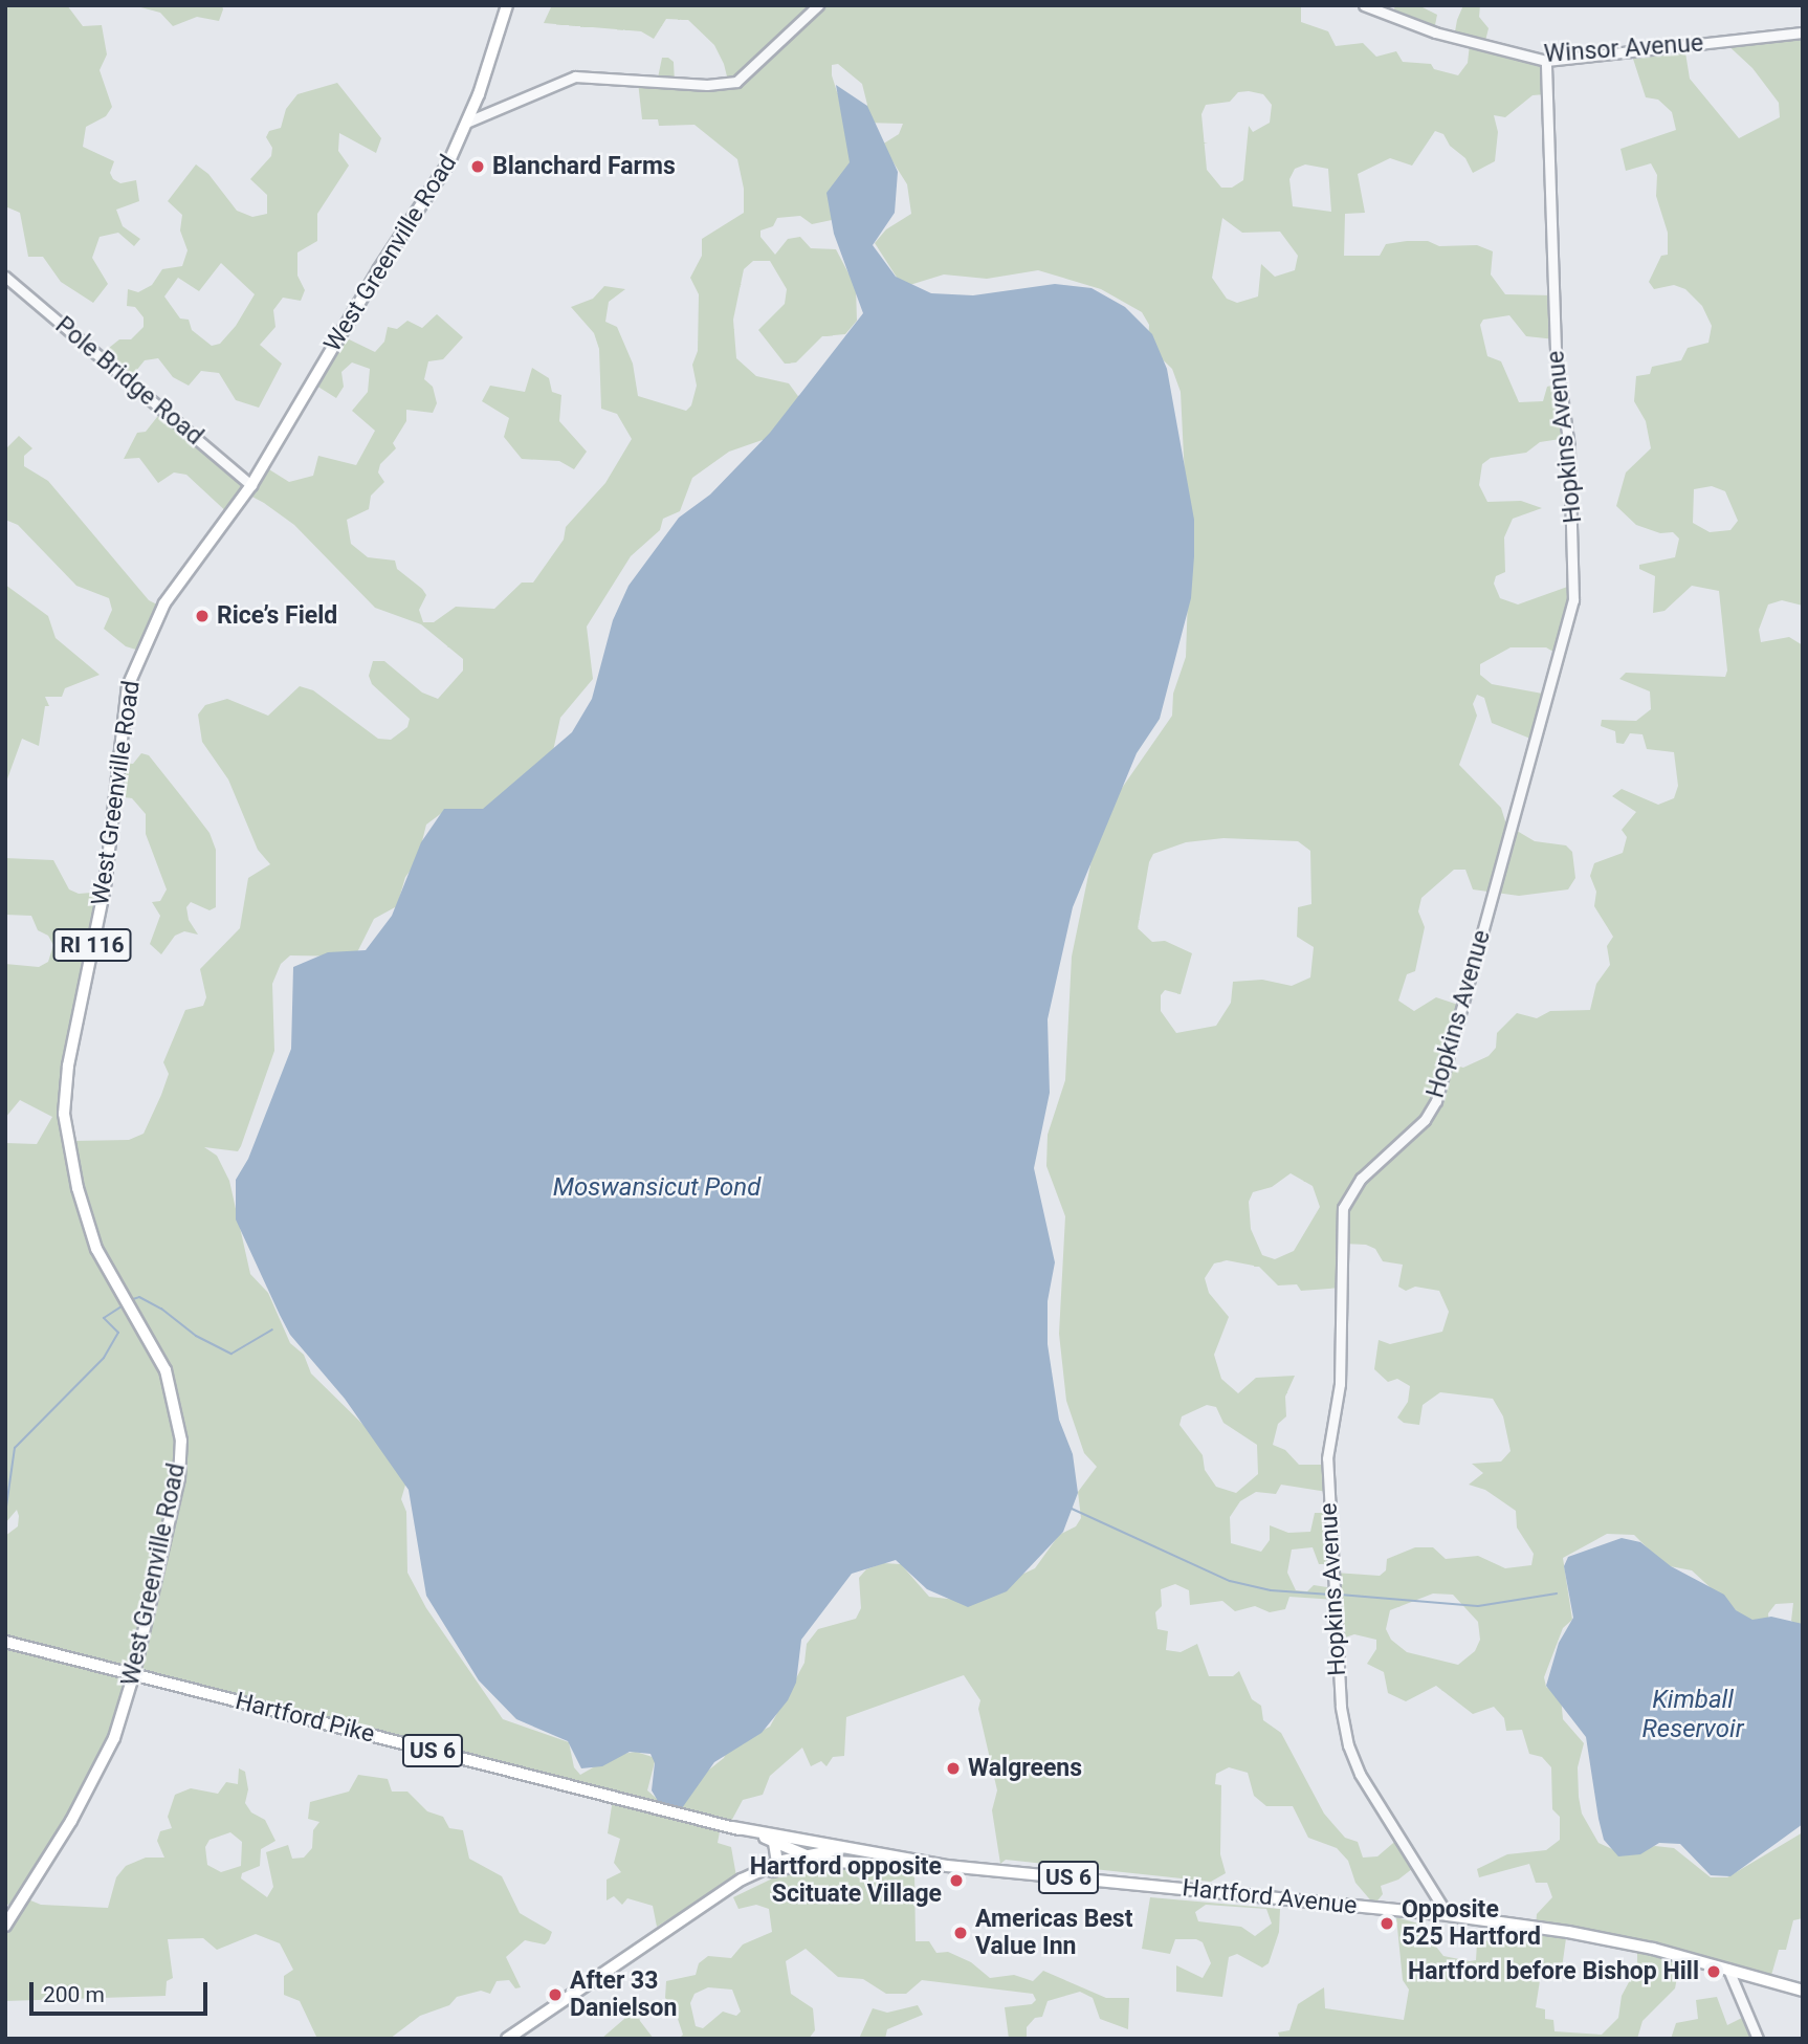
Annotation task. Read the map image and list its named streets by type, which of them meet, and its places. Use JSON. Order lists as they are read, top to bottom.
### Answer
{
  "streets": {
    "main road": [
      "West Greenville Road",
      "RI 116",
      "Hartford Pike",
      "US 6",
      "Hartford Avenue"
    ],
    "street": ["Winsor Avenue", "Pole Bridge Road", "Hopkins Avenue"]
  },
  "crossings": [
    ["Winsor Avenue", "Hopkins Avenue"],
    ["West Greenville Road", "Pole Bridge Road"],
    ["West Greenville Road", "Hartford Pike"],
    ["Hopkins Avenue", "Hartford Avenue"],
    ["Hartford Pike", "Hartford Avenue"]
  ],
  "water": ["Moswansicut Pond", "Kimball Reservoir"],
  "places": [
    "Blanchard Farms",
    "Rice’s Field",
    "Walgreens",
    "Hartford opposite Scituate Village",
    "Opposite 525 Hartford",
    "Americas Best Value Inn",
    "Hartford before Bishop Hill",
    "After 33 Danielson"
  ],
  "scale_bar": "200 m"
}
